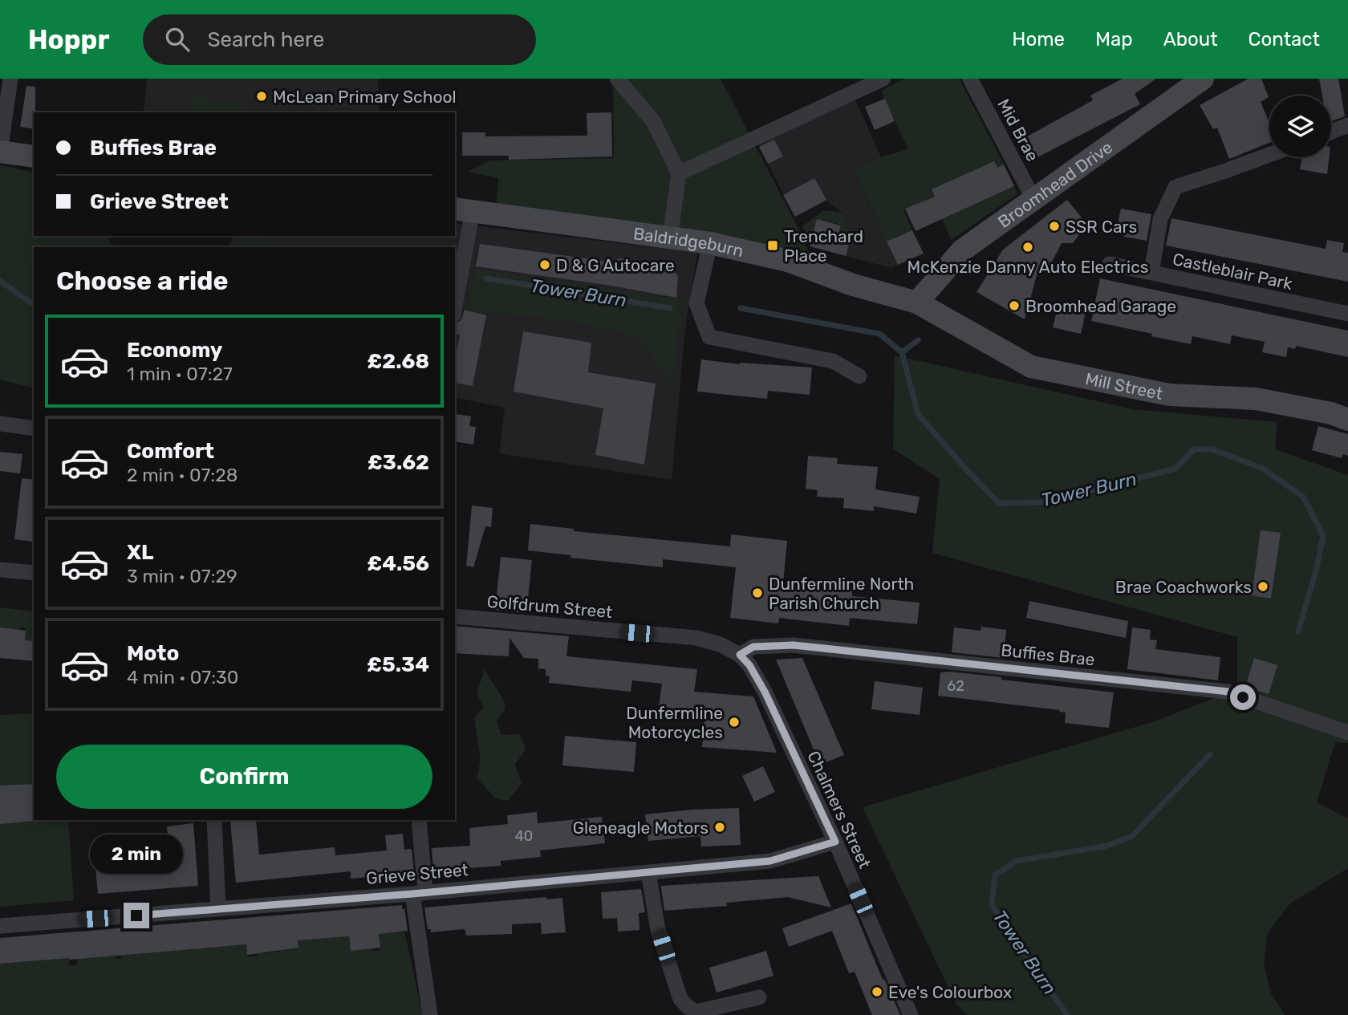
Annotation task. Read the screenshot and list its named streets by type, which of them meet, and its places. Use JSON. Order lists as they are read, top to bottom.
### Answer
{
  "streets": {
    "main road": ["Broomhead Drive", "Baldridgeburn", "Mill Street"],
    "street": [
      "Mid Brae",
      "Castleblair Park",
      "Golfdrum Street",
      "Buffies Brae",
      "Chalmers Street",
      "Grieve Street"
    ]
  },
  "crossings": [
    ["Mid Brae", "Broomhead Drive"],
    ["Broomhead Drive", "Baldridgeburn"],
    ["Broomhead Drive", "Mill Street"],
    ["Baldridgeburn", "Mill Street"],
    ["Golfdrum Street", "Buffies Brae"],
    ["Golfdrum Street", "Chalmers Street"],
    ["Buffies Brae", "Chalmers Street"],
    ["Chalmers Street", "Grieve Street"]
  ],
  "water": ["Tower Burn"],
  "places": {
    "other": [
      "McLean Primary School",
      "SSR Cars",
      "McKenzie Danny Auto Electrics",
      "D & G Autocare",
      "Broomhead Garage",
      "Brae Coachworks",
      "Dunfermline North Parish Church",
      "Dunfermline Motorcycles",
      "Gleneagle Motors",
      "Eve's Colourbox"
    ],
    "transit": ["Trenchard Place"]
  },
  "house_numbers": ["62", "40"],
  "page": {
    "header": "Hoppr",
    "search": "Search here",
    "nav": [
      "Home",
      "Map",
      "About",
      "Contact"
    ],
    "banner": ["Buffies Brae", "Grieve Street"],
    "heading": "Choose a ride",
    "list": [
      {
        "name": "Economy",
        "note": "1 min · 07:27",
        "value": "£2.68"
      },
      {
        "name": "Comfort",
        "note": "2 min · 07:28",
        "value": "£3.62"
      },
      {
        "name": "XL",
        "note": "3 min · 07:29",
        "value": "£4.56"
      },
      {
        "name": "Moto",
        "note": "4 min · 07:30",
        "value": "£5.34"
      }
    ],
    "buttons": "Confirm",
    "bubble": "2 min"
  }
}
